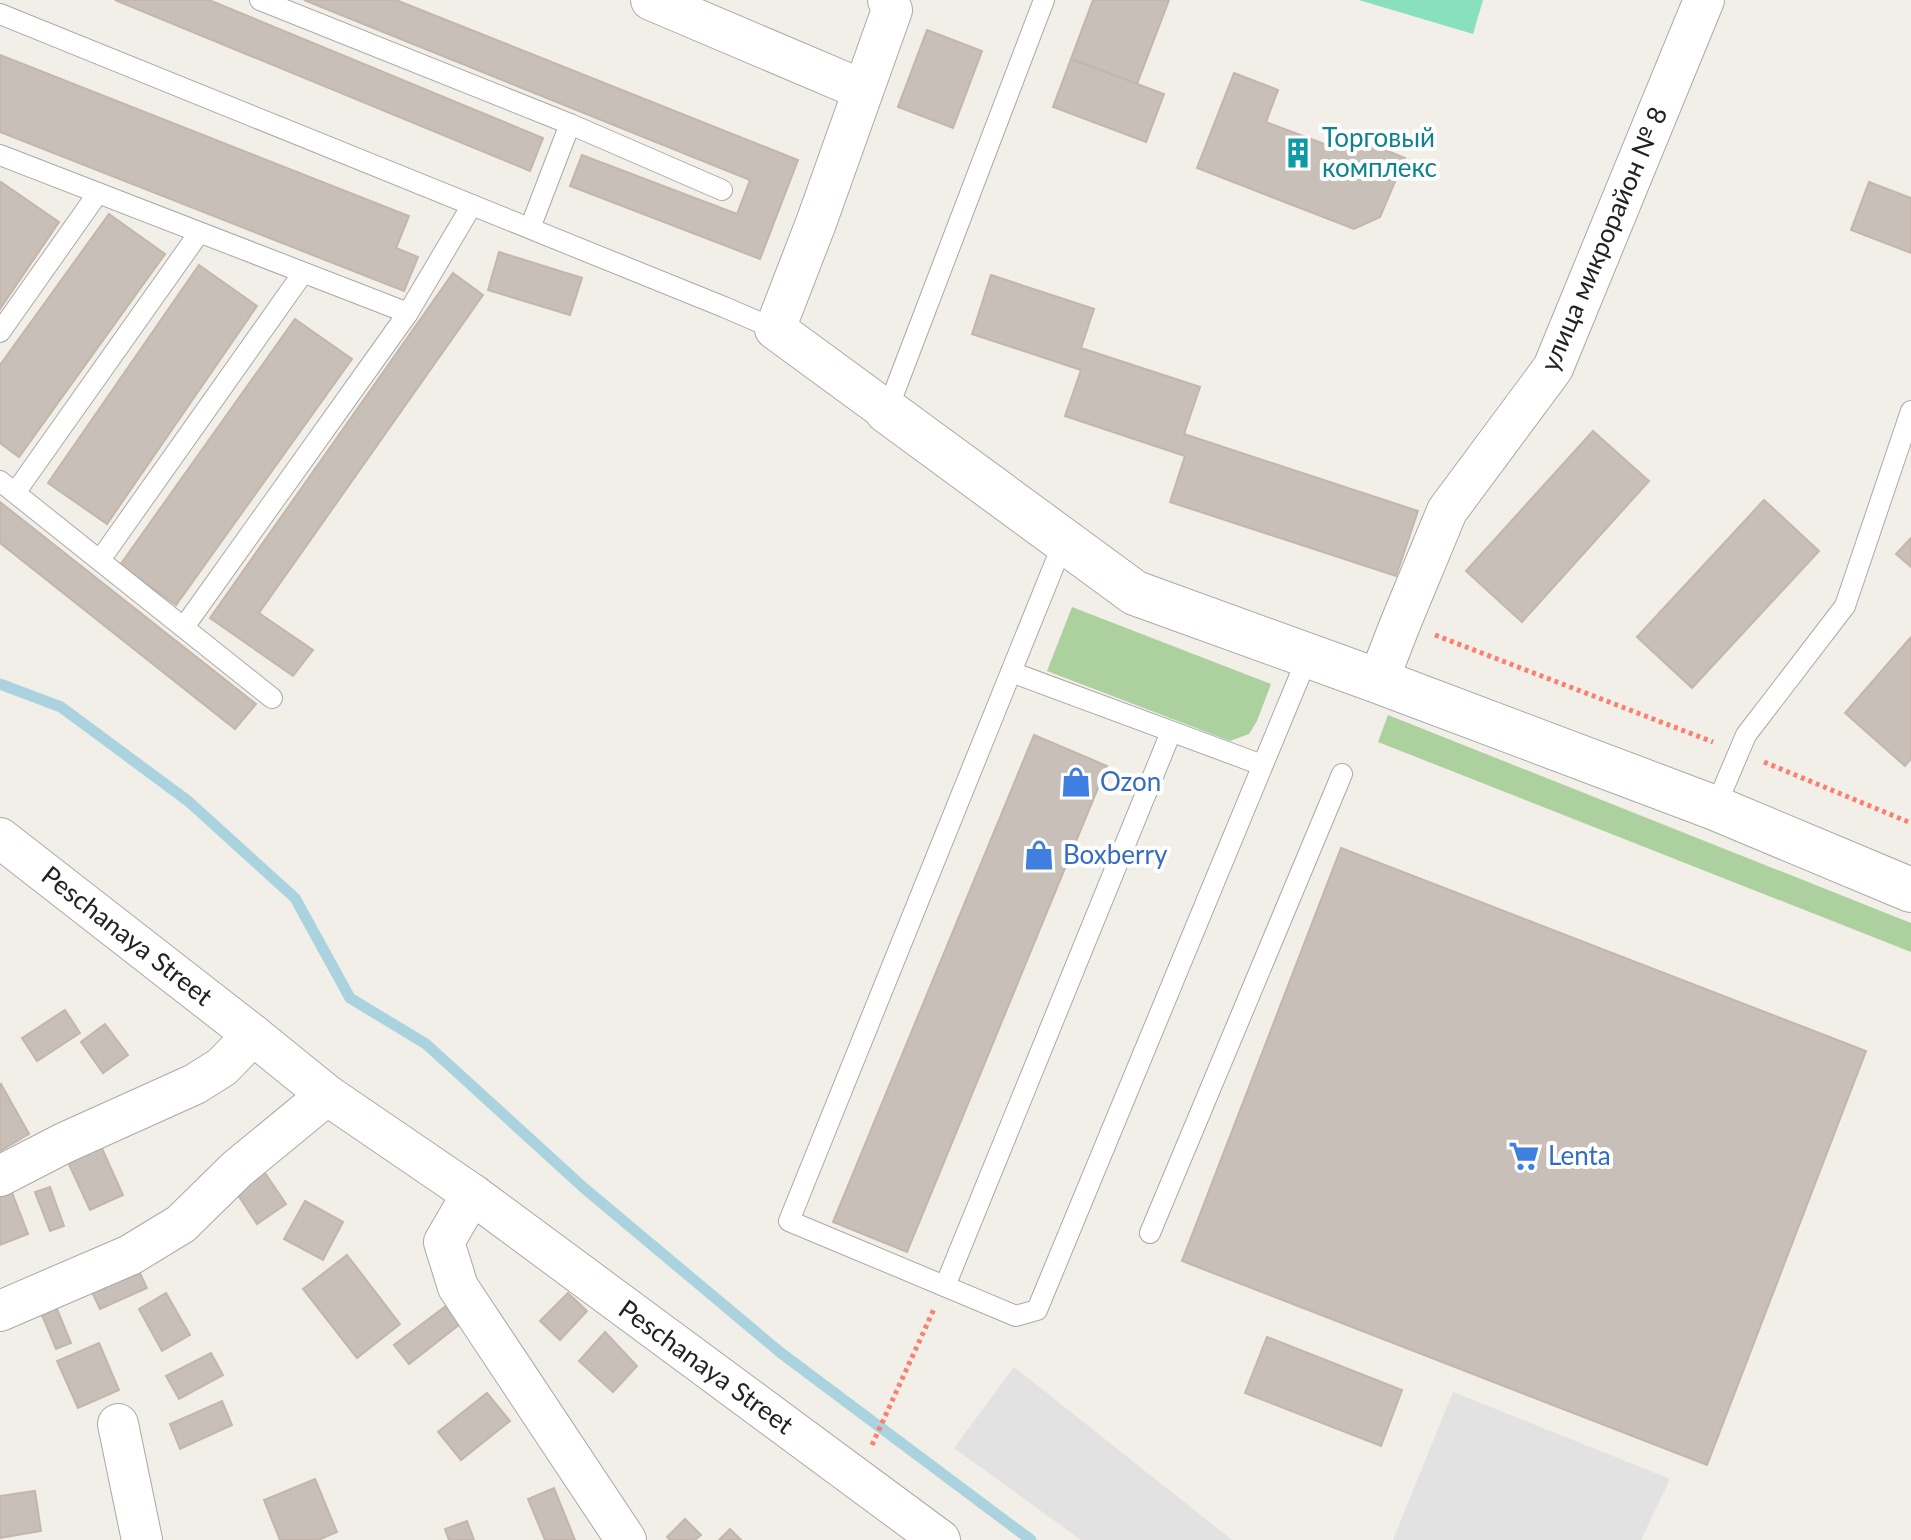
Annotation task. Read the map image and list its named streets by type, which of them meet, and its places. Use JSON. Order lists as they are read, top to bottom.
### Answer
{
  "streets": {
    "street": ["улица микрорайон № 8", "Peschanaya Street"]
  },
  "places": {
    "building": ["Торговый комплекс"],
    "shop": ["Ozon", "Boxberry"],
    "supermarket": ["Lenta"]
  }
}
